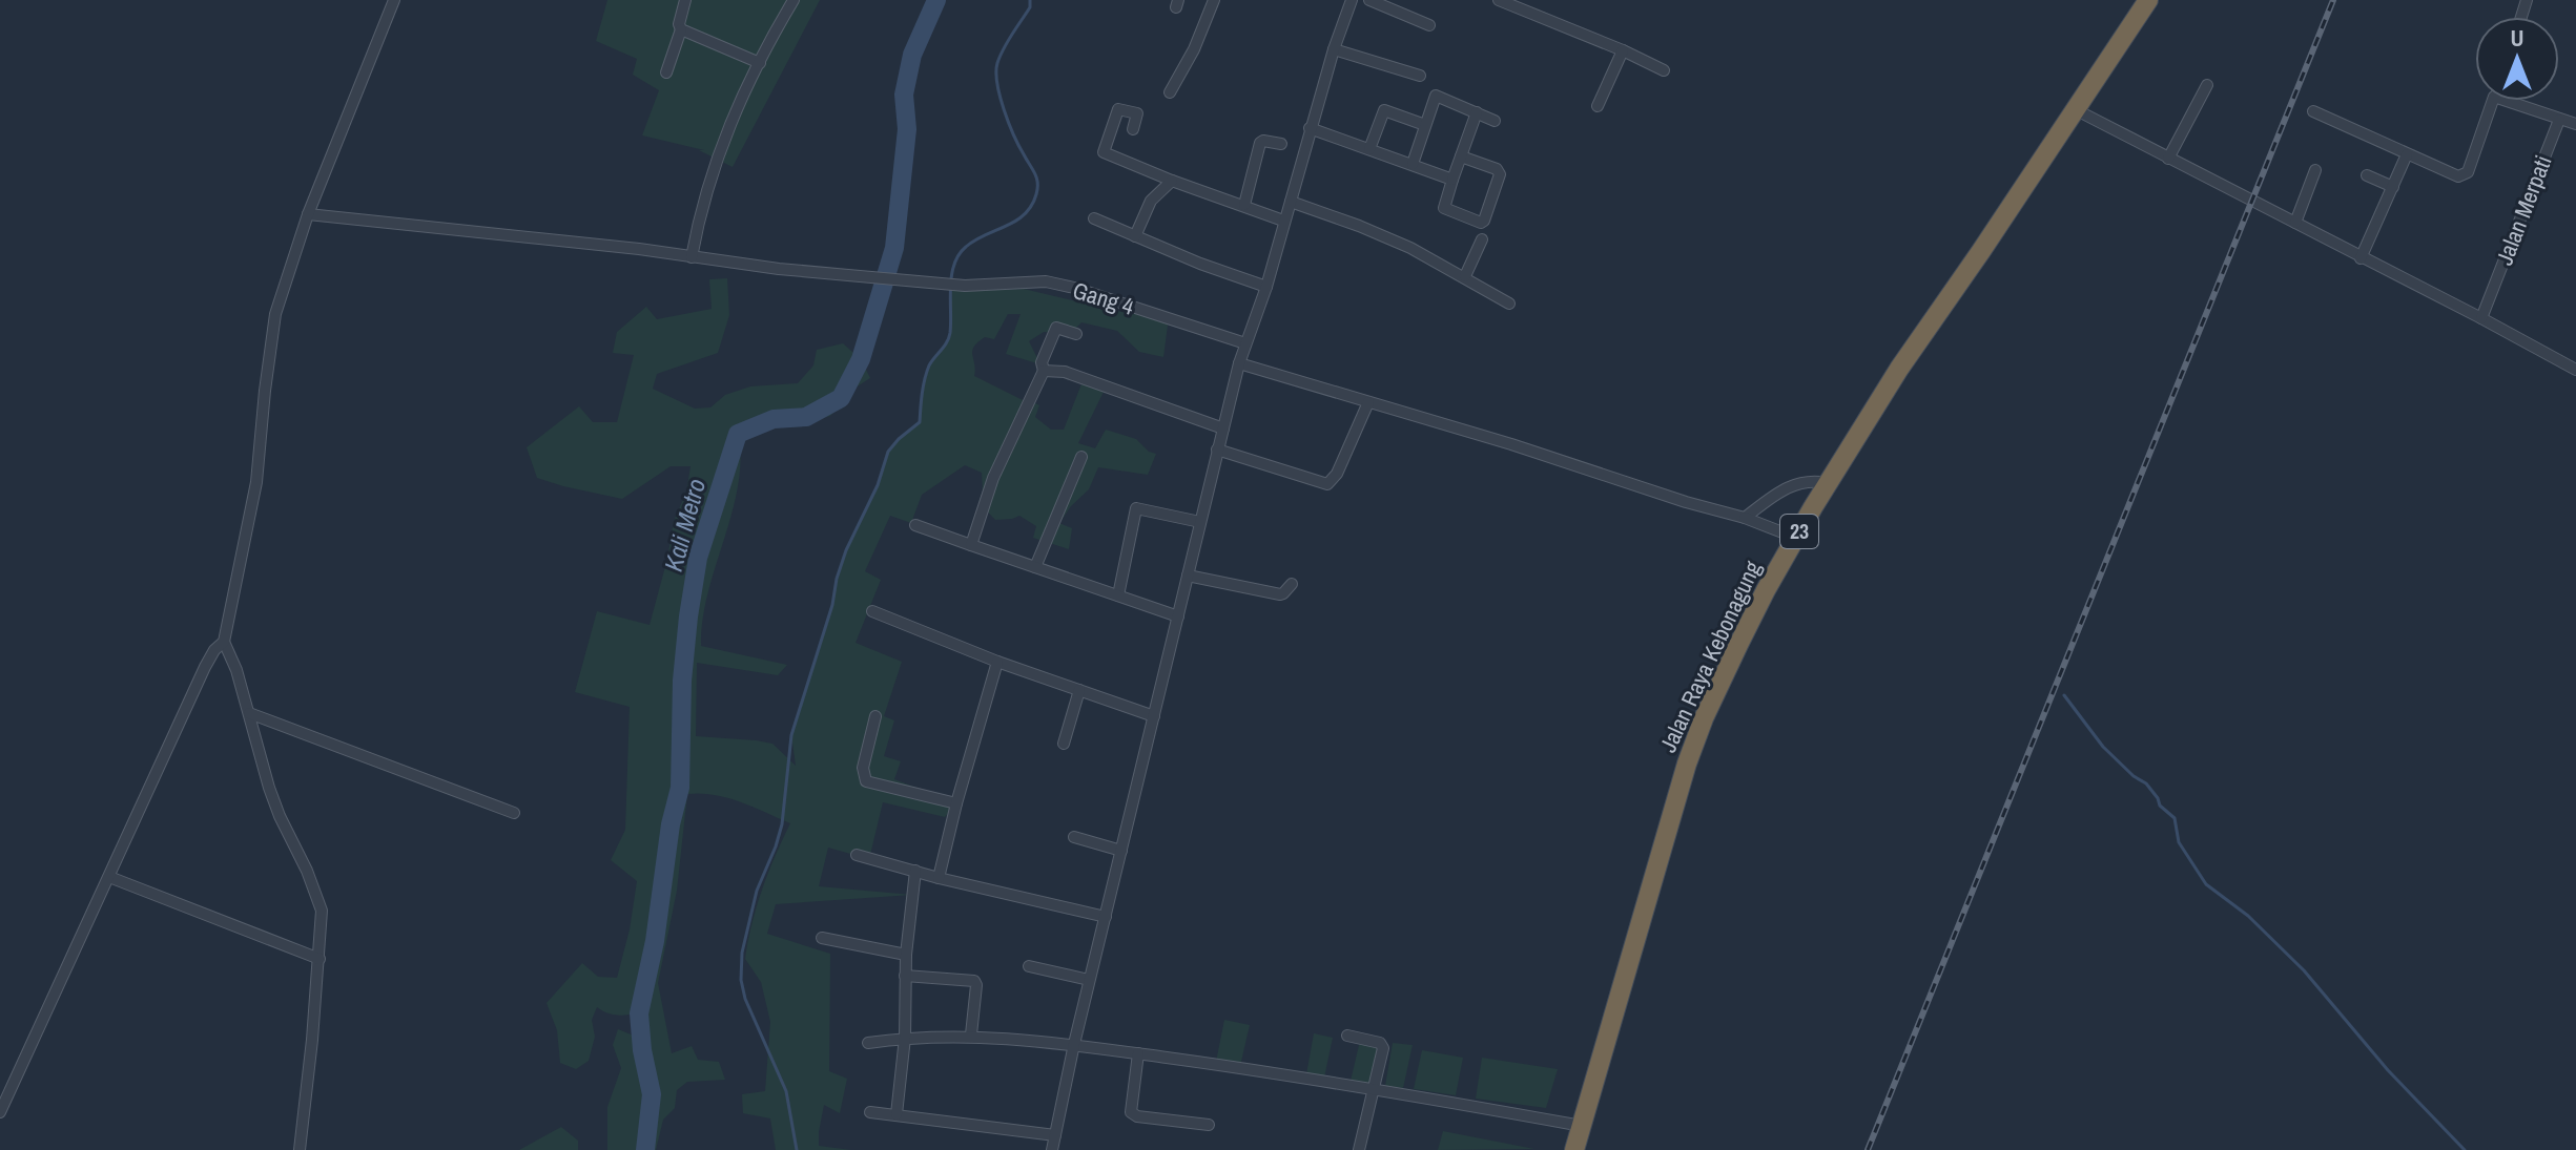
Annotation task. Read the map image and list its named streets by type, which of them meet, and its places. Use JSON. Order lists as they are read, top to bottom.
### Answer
{
  "streets": {
    "highway": ["23", "Jalan Raya Kebonagung"],
    "street": ["Jalan Merpati", "Gang 4"]
  },
  "crossings": [
    ["23", "Jalan Raya Kebonagung"]
  ],
  "water": ["Kali Metro"],
  "north": "top"
}
